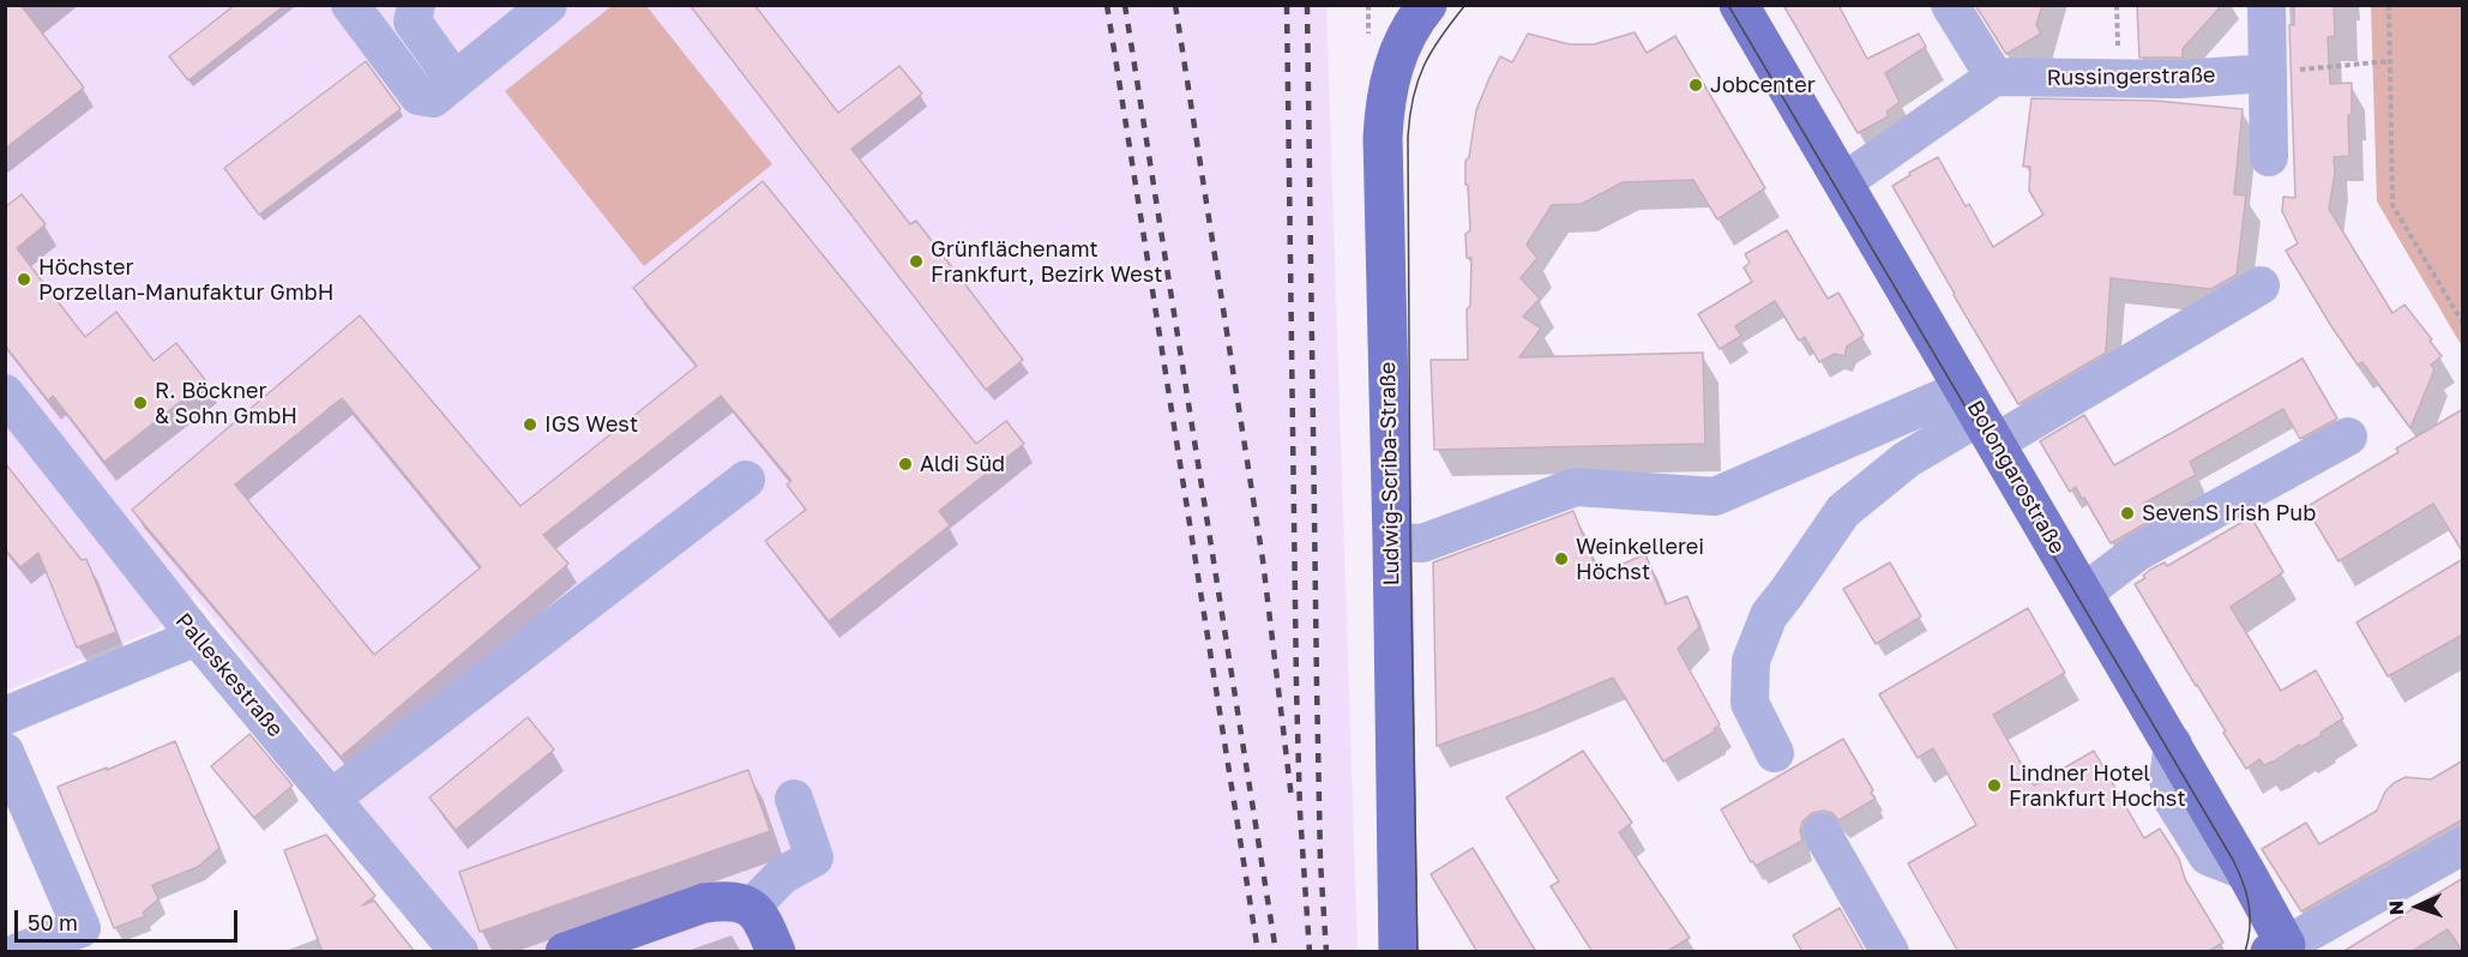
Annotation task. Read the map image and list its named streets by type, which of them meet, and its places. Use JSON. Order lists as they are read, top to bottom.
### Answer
{
  "streets": {
    "main road": ["Ludwig-Scriba-Straße", "Bolongarostraße"],
    "street": ["Russingerstraße", "Palleskestraße"]
  },
  "places": [
    "Jobcenter",
    "Grünflächenamt Frankfurt, Bezirk West",
    "Höchster Porzellan-Manufaktur GmbH",
    "R. Böckner & Sohn GmbH",
    "IGS West",
    "Aldi Süd",
    "SevenS Irish Pub",
    "Weinkellerei Höchst",
    "Lindner Hotel Frankfurt Hochst"
  ],
  "scale_bar": "50 m",
  "north": "left"
}
